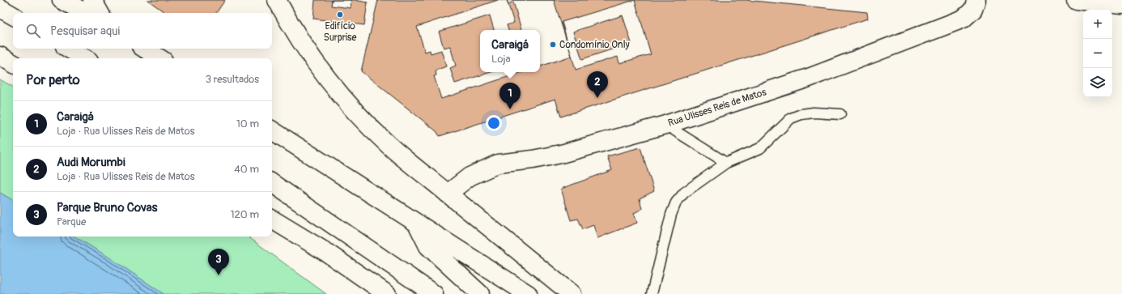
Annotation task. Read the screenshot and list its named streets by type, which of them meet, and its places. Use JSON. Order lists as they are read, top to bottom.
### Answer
{
  "streets": {
    "main road": ["Rua Ulisses Reis de Matos"]
  },
  "places": ["Edifício Surprise", "Condomínio Only"],
  "page": {
    "map_buttons": ["+", "−"],
    "search": "Pesquisar aqui",
    "popup": ["Caraigá", "Loja"],
    "heading": ["Por perto", "3 resultados"],
    "pins": ["2", "1", "3"],
    "list": [
      {
        "mark": "1",
        "name": "Caraigá",
        "note": "Loja · Rua Ulisses Reis de Matos",
        "value": "10 m"
      },
      {
        "mark": "2",
        "name": "Audi Morumbi",
        "note": "Loja · Rua Ulisses Reis de Matos",
        "value": "40 m"
      },
      {
        "mark": "3",
        "name": "Parque Bruno Covas",
        "note": "Parque",
        "value": "120 m"
      }
    ]
  }
}
